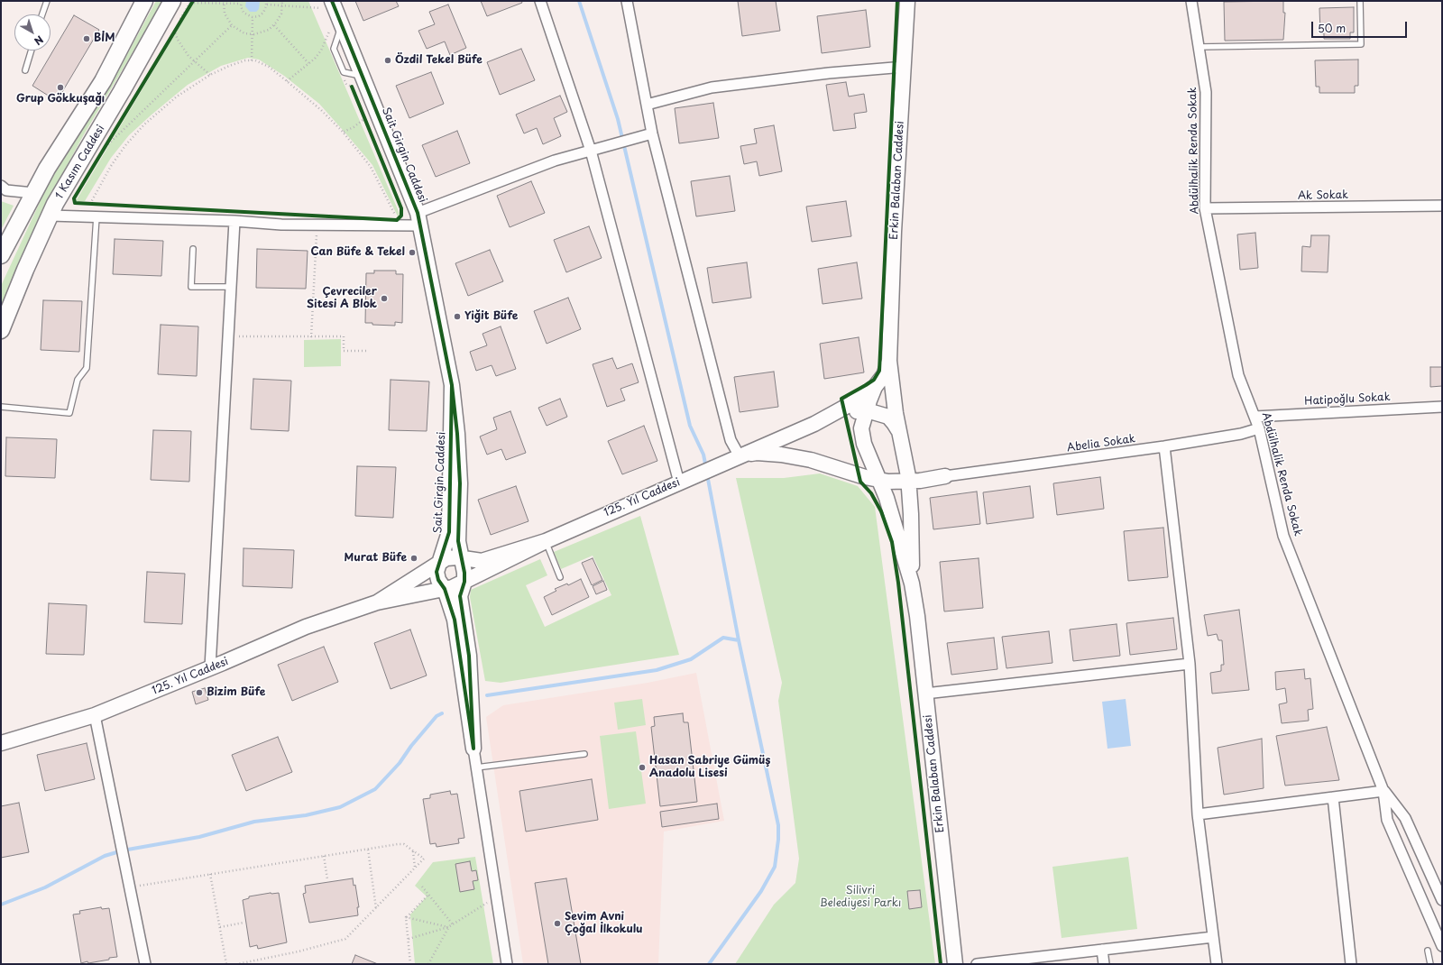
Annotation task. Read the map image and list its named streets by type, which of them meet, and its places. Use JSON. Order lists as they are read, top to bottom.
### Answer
{
  "streets": {
    "main road": ["1 Kasım Caddesi"],
    "street": [
      "Abdülhalik Renda Sokak",
      "Sait Girgin Caddesi",
      "Erkin Balaban Caddesi",
      "Ak Sokak",
      "Hatipoğlu Sokak",
      "Abelia Sokak",
      "125. Yıl Caddesi"
    ]
  },
  "crossings": [
    ["Abdülhalik Renda Sokak", "Ak Sokak"],
    ["Abdülhalik Renda Sokak", "Hatipoğlu Sokak"],
    ["Abdülhalik Renda Sokak", "Abelia Sokak"],
    ["Sait Girgin Caddesi", "125. Yıl Caddesi"]
  ],
  "parks": ["Silivri Belediyesi Parkı"],
  "places": [
    "BİM",
    "Özdil Tekel Büfe",
    "Grup Gökkuşağı",
    "Can Büfe & Tekel",
    "Çevreciler Sitesi A Blok",
    "Yiğit Büfe",
    "Murat Büfe",
    "Bizim Büfe",
    "Hasan Sabriye Gümüş Anadolu Lisesi",
    "Sevim Avni Çoğal İlkokulu"
  ],
  "scale_bar": "50 m",
  "north": "bottom right"
}
